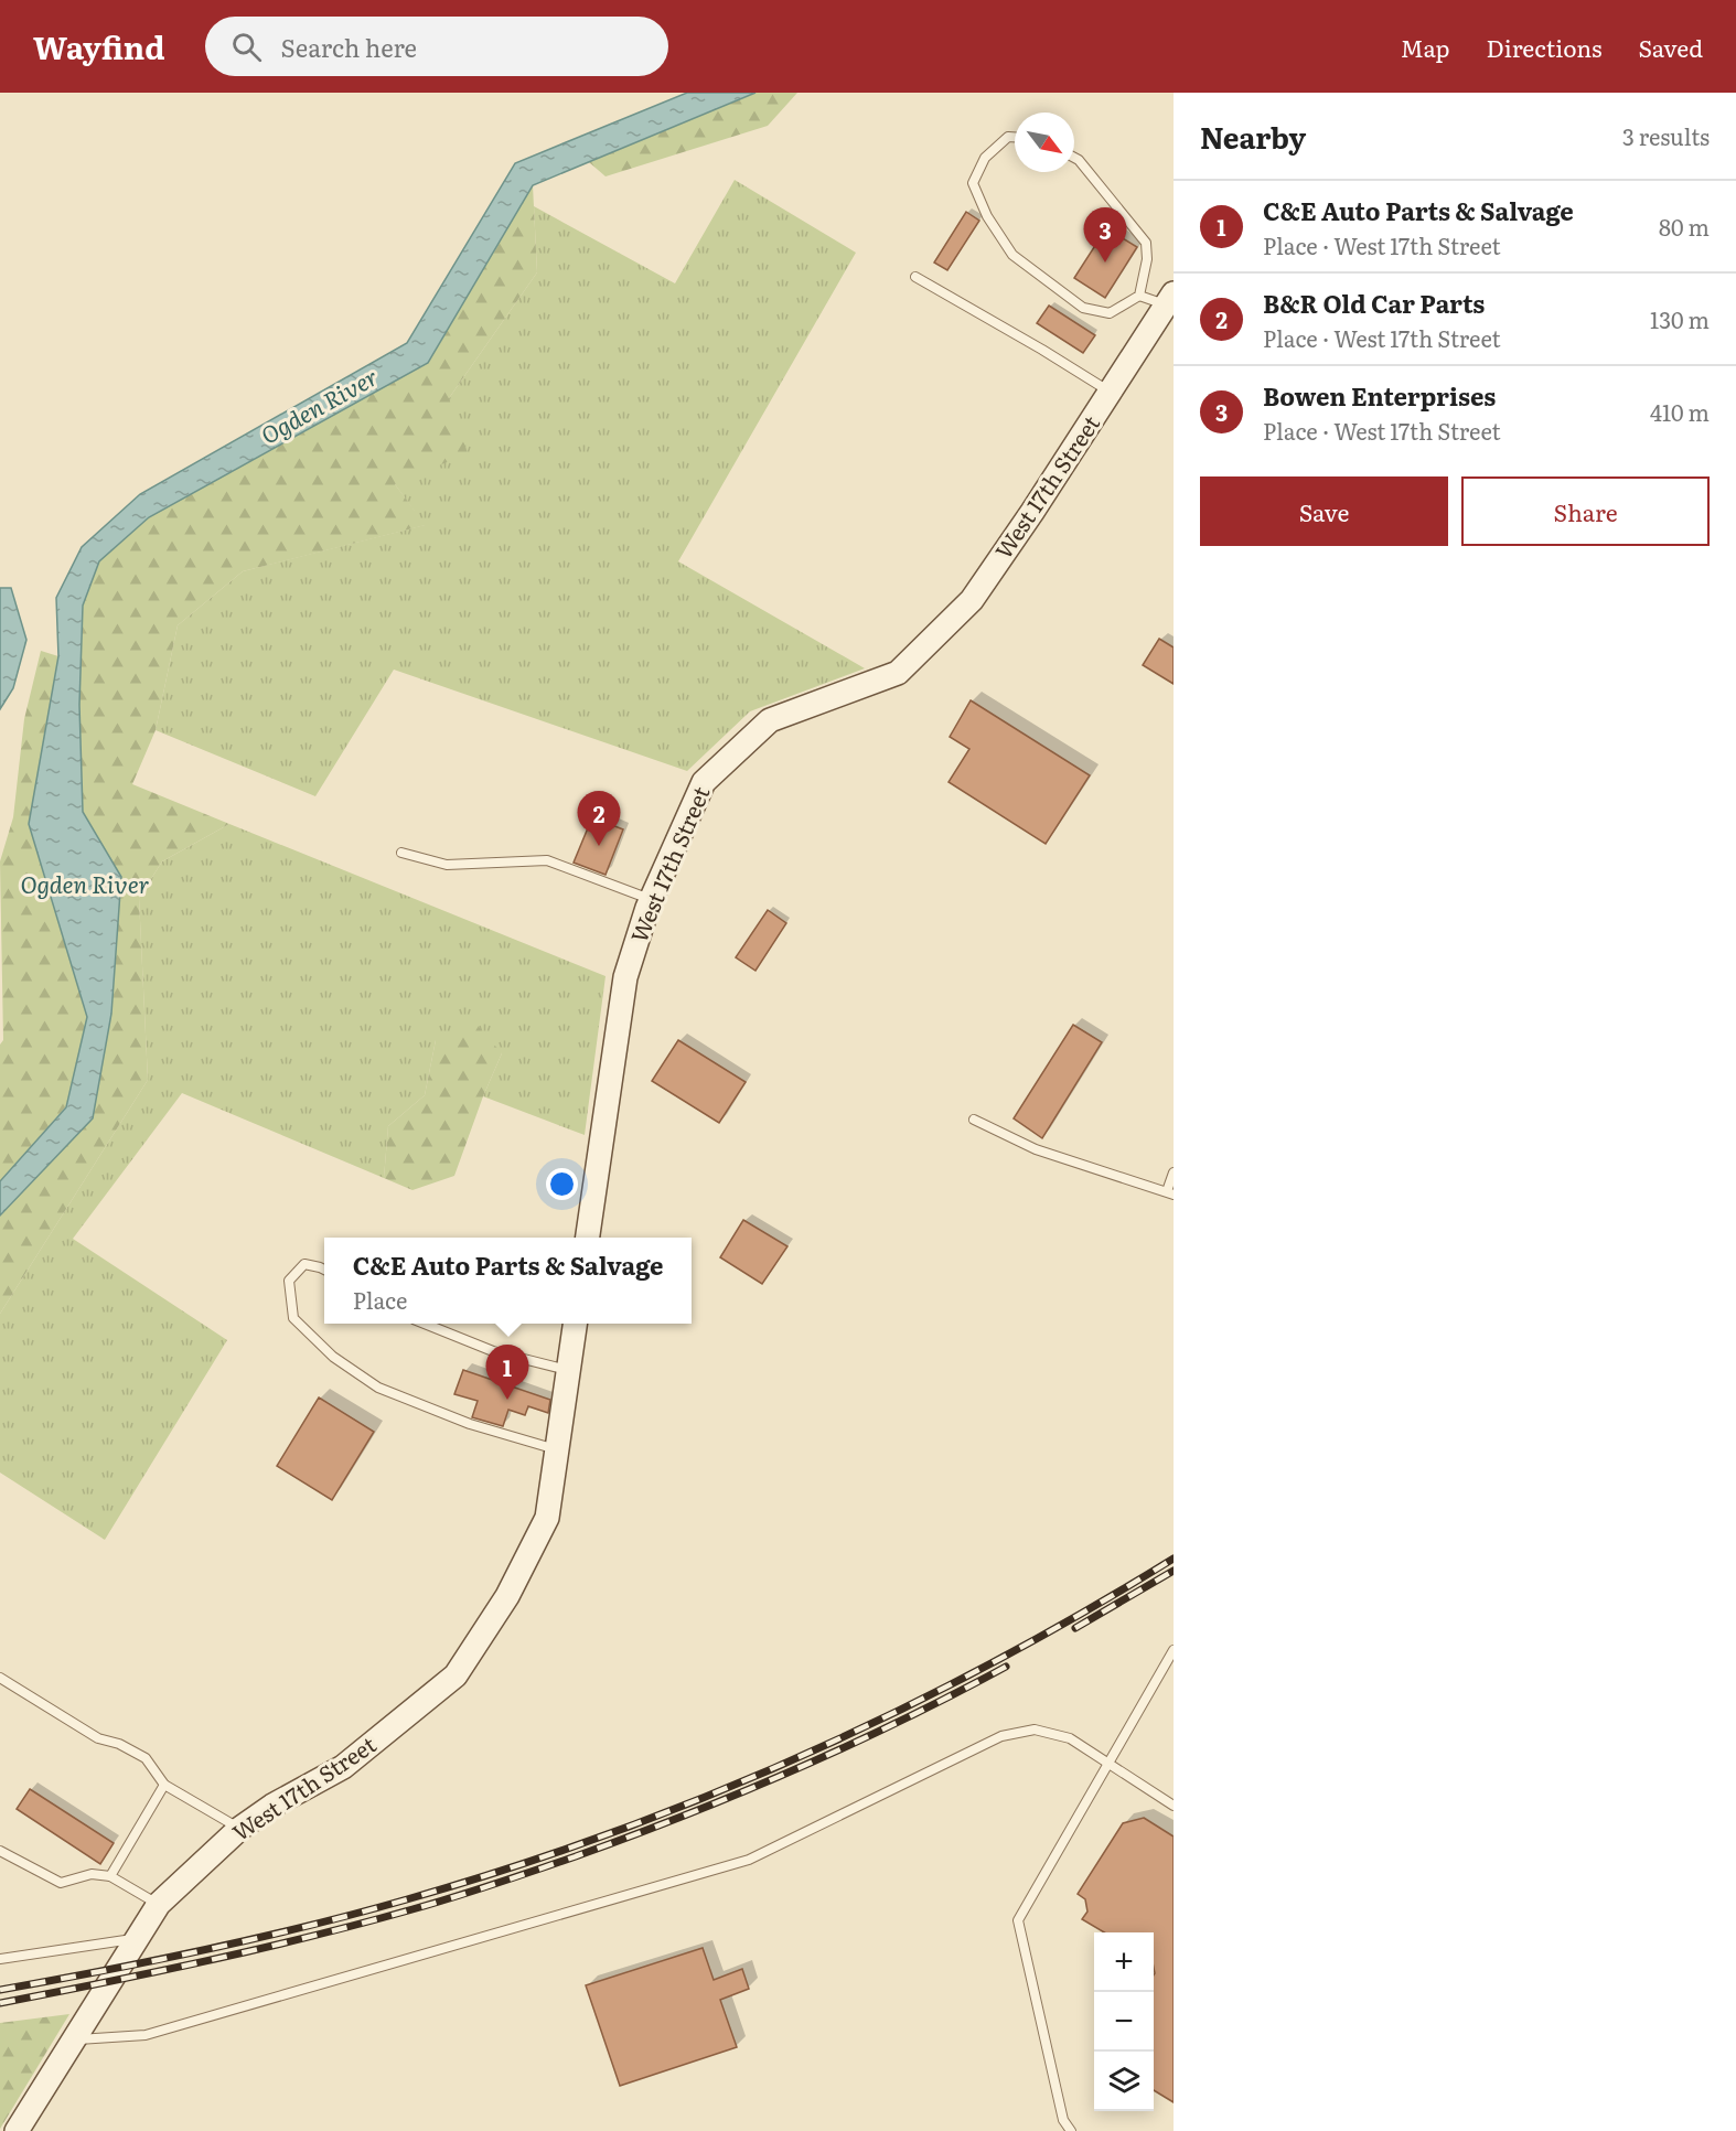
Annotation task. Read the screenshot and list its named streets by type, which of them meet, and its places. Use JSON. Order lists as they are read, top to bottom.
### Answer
{
  "streets": {
    "street": ["West 17th Street"]
  },
  "water": ["Ogden River"],
  "north": "bottom right",
  "page": {
    "header": "Wayfind",
    "search": "Search here",
    "nav": ["Map", "Directions", "Saved"],
    "heading": ["Nearby", "3 results"],
    "list": [
      {
        "mark": "1",
        "name": "C&E Auto Parts & Salvage",
        "note": "Place · West 17th Street",
        "value": "80 m"
      },
      {
        "mark": "2",
        "name": "B&R Old Car Parts",
        "note": "Place · West 17th Street",
        "value": "130 m"
      },
      {
        "mark": "3",
        "name": "Bowen Enterprises",
        "note": "Place · West 17th Street",
        "value": "410 m"
      }
    ],
    "pins": ["3", "2", "1"],
    "buttons": ["Save", "Share"],
    "popup": ["C&E Auto Parts & Salvage", "Place"],
    "map_buttons": ["+", "−"]
  }
}
